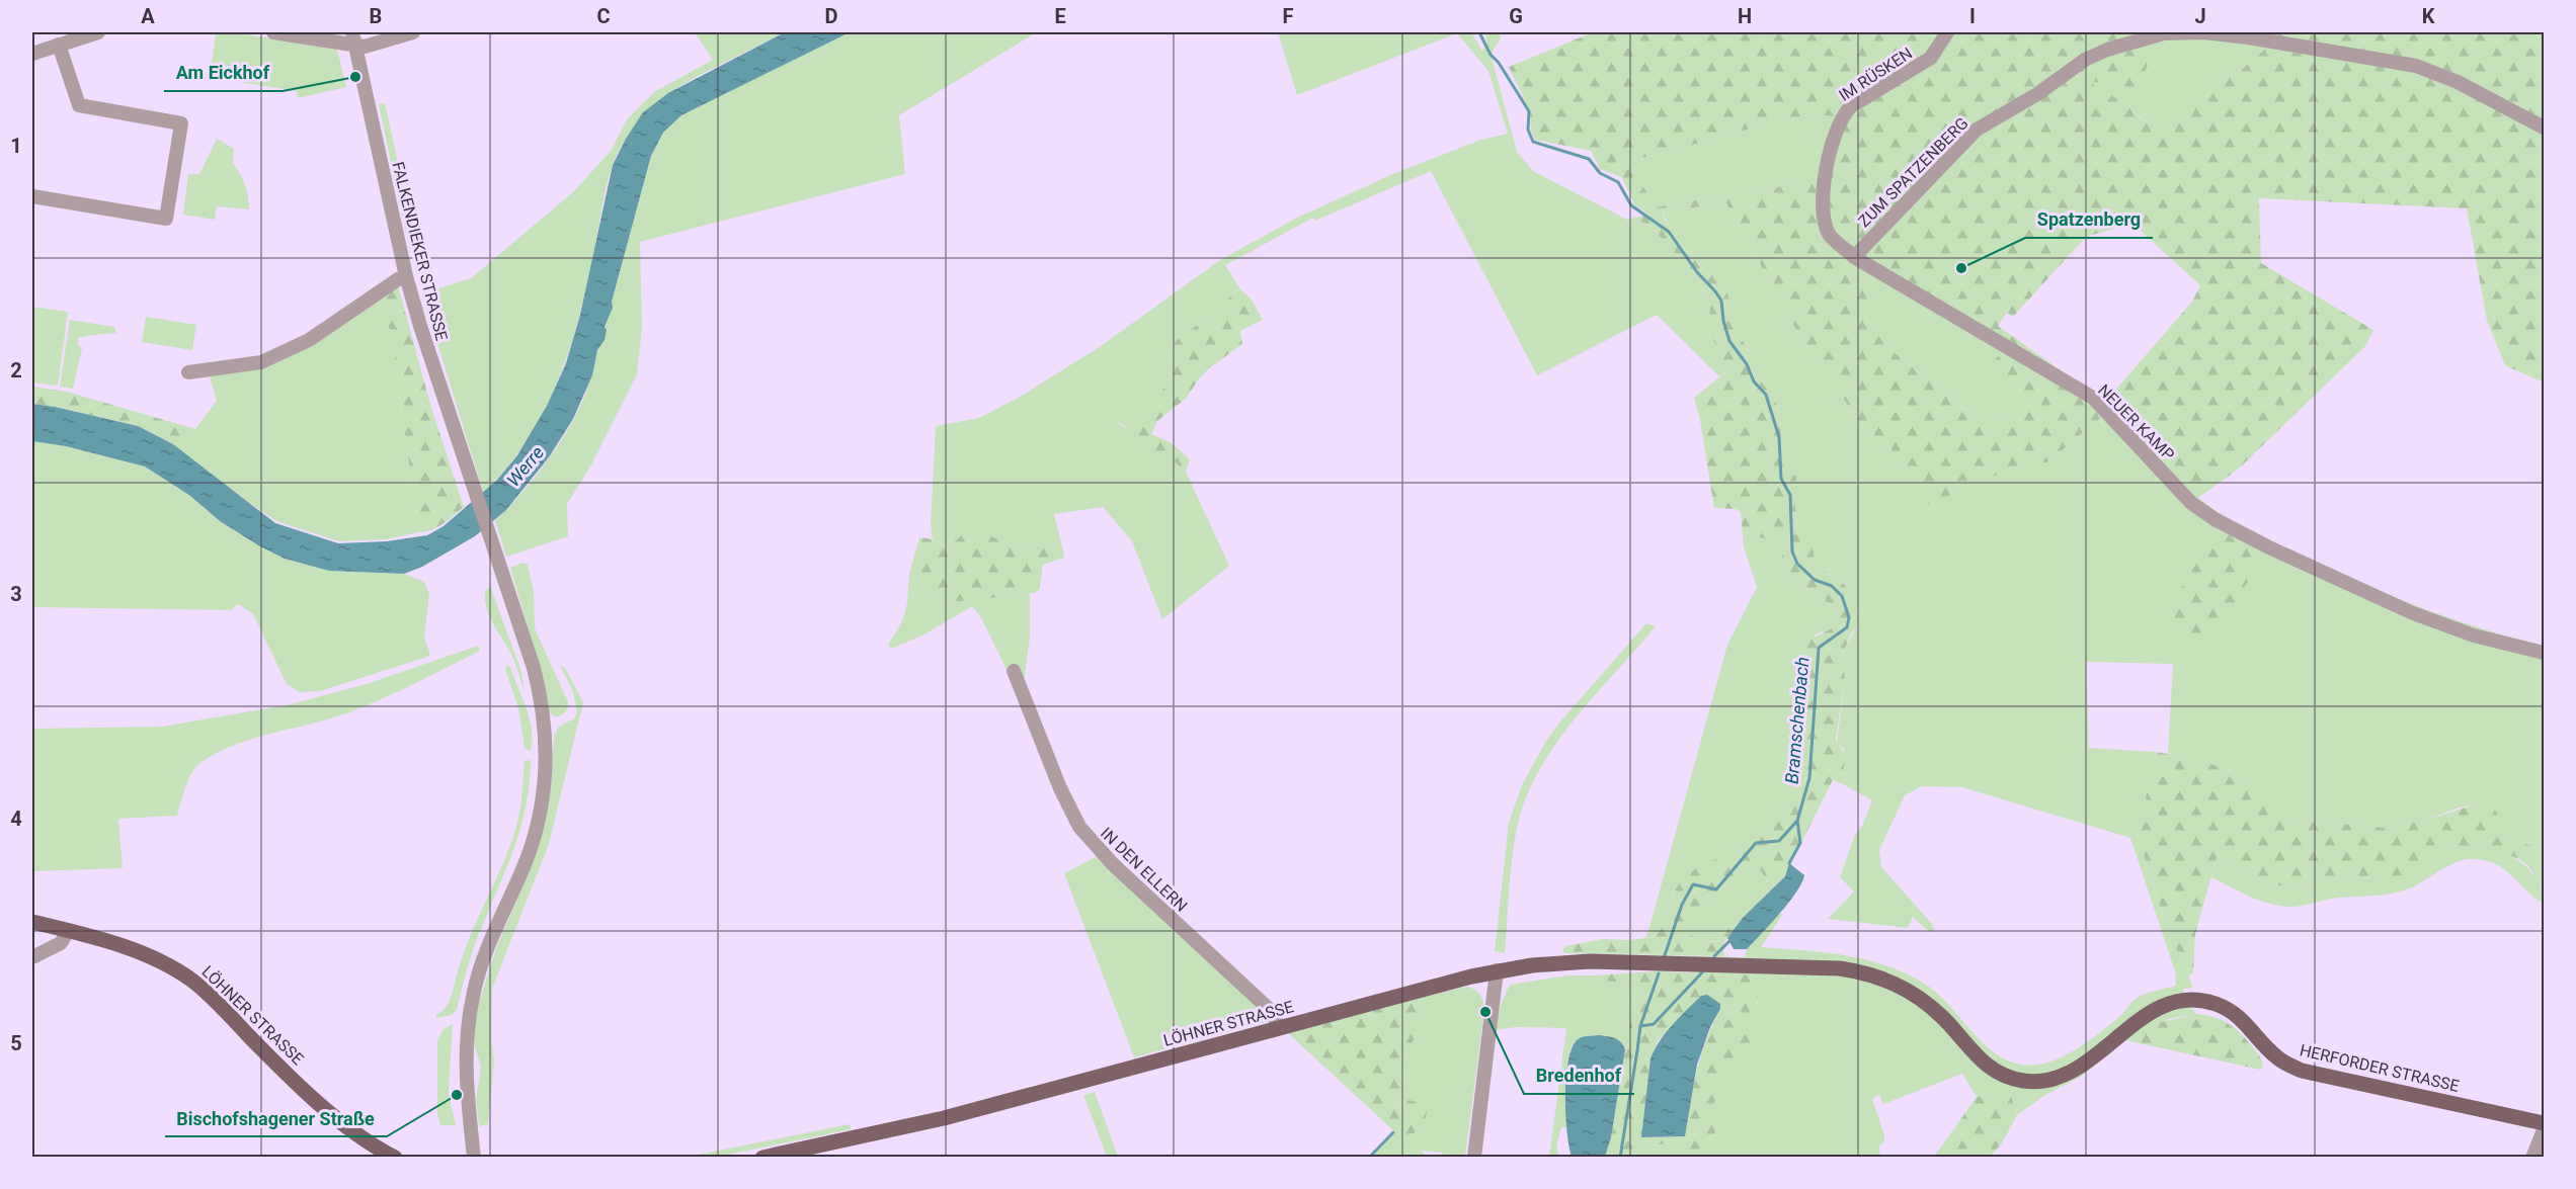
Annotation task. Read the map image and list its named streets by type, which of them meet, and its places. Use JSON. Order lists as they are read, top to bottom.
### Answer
{
  "streets": {
    "main road": ["LÖHNER STRASSE", "HERFORDER STRASSE"],
    "street": [
      "IM RÜSKEN",
      "ZUM SPATZENBERG",
      "FALKENDIEKER STRASSE",
      "NEUER KAMP",
      "IN DEN ELLERN"
    ]
  },
  "crossings": [
    ["IM RÜSKEN", "NEUER KAMP"],
    ["ZUM SPATZENBERG", "NEUER KAMP"],
    ["IN DEN ELLERN", "LÖHNER STRASSE"],
    ["LÖHNER STRASSE", "HERFORDER STRASSE"]
  ],
  "water": ["Werre", "Bramschenbach"],
  "places": [
    "Am Eickhof",
    "Spatzenberg",
    "Bredenhof",
    "Bischofshagener Straße"
  ],
  "grid": {
    "columns": [
      "A",
      "B",
      "C",
      "D",
      "E",
      "F",
      "G",
      "H",
      "I",
      "J",
      "K"
    ],
    "rows": [
      "1",
      "2",
      "3",
      "4",
      "5"
    ]
  }
}
